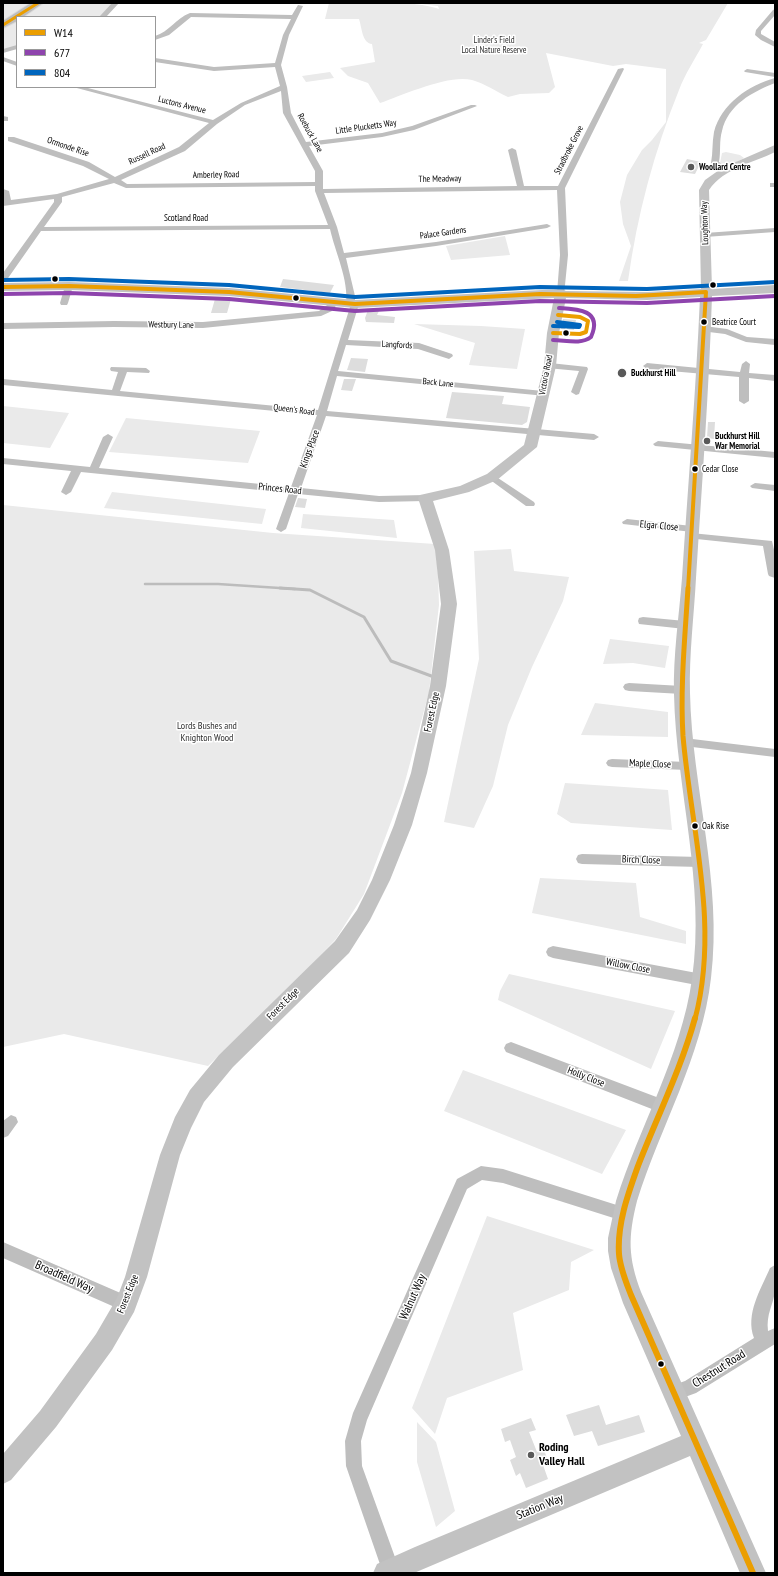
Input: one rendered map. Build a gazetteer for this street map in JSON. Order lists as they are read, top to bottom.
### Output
{
  "streets": {
    "street": [
      "Luctons Avenue",
      "Little Plucketts Way",
      "Roebuck Lane",
      "Ormonde Rise",
      "Stradbroke Grove",
      "Russell Road",
      "Amberley Road",
      "The Meadway",
      "Scotland Road",
      "Loughton Way",
      "Palace Gardens",
      "Westbury Lane",
      "Langfords",
      "Victoria Road",
      "Back Lane",
      "Queen's Road",
      "Kings Place",
      "Princes Road",
      "Elgar Close",
      "Forest Edge",
      "Maple Close",
      "Birch Close",
      "Willow Close",
      "Holly Close",
      "Broadfield Way",
      "Walnut Way",
      "Chestnut Road",
      "Station Way"
    ]
  },
  "crossings": [
    ["Luctons Avenue", "Russell Road"],
    ["Little Plucketts Way", "Roebuck Lane"],
    ["Roebuck Lane", "Russell Road"],
    ["Roebuck Lane", "Amberley Road"],
    ["Roebuck Lane", "The Meadway"],
    ["Roebuck Lane", "Scotland Road"],
    ["Roebuck Lane", "Palace Gardens"],
    ["Roebuck Lane", "Kings Place"],
    ["Ormonde Rise", "Russell Road"],
    ["Ormonde Rise", "Amberley Road"],
    ["Stradbroke Grove", "The Meadway"],
    ["Stradbroke Grove", "Victoria Road"],
    ["Russell Road", "Amberley Road"],
    ["Amberley Road", "The Meadway"],
    ["Loughton Way", "Elgar Close"],
    ["Loughton Way", "Maple Close"],
    ["Loughton Way", "Birch Close"],
    ["Loughton Way", "Willow Close"],
    ["Loughton Way", "Holly Close"],
    ["Loughton Way", "Walnut Way"],
    ["Loughton Way", "Chestnut Road"],
    ["Loughton Way", "Station Way"],
    ["Langfords", "Kings Place"],
    ["Victoria Road", "Back Lane"],
    ["Victoria Road", "Queen's Road"],
    ["Victoria Road", "Princes Road"],
    ["Back Lane", "Kings Place"],
    ["Queen's Road", "Kings Place"],
    ["Queen's Road", "Princes Road"],
    ["Kings Place", "Princes Road"],
    ["Princes Road", "Forest Edge"],
    ["Forest Edge", "Broadfield Way"],
    ["Walnut Way", "Station Way"]
  ],
  "parks": ["Linder's Field Local Nature Reserve", "Lords Bushes and Knighton Wood"],
  "places": [
    "Woollard Centre",
    "Beatrice Court",
    "Buckhurst Hill",
    "Buckhurst Hill War Memorial",
    "Cedar Close",
    "Oak Rise",
    "Roding Valley Hall"
  ],
  "lines": ["transit line W14", "transit line 804", "transit line 677"],
  "legend": ["W14", "677", "804"]
}
